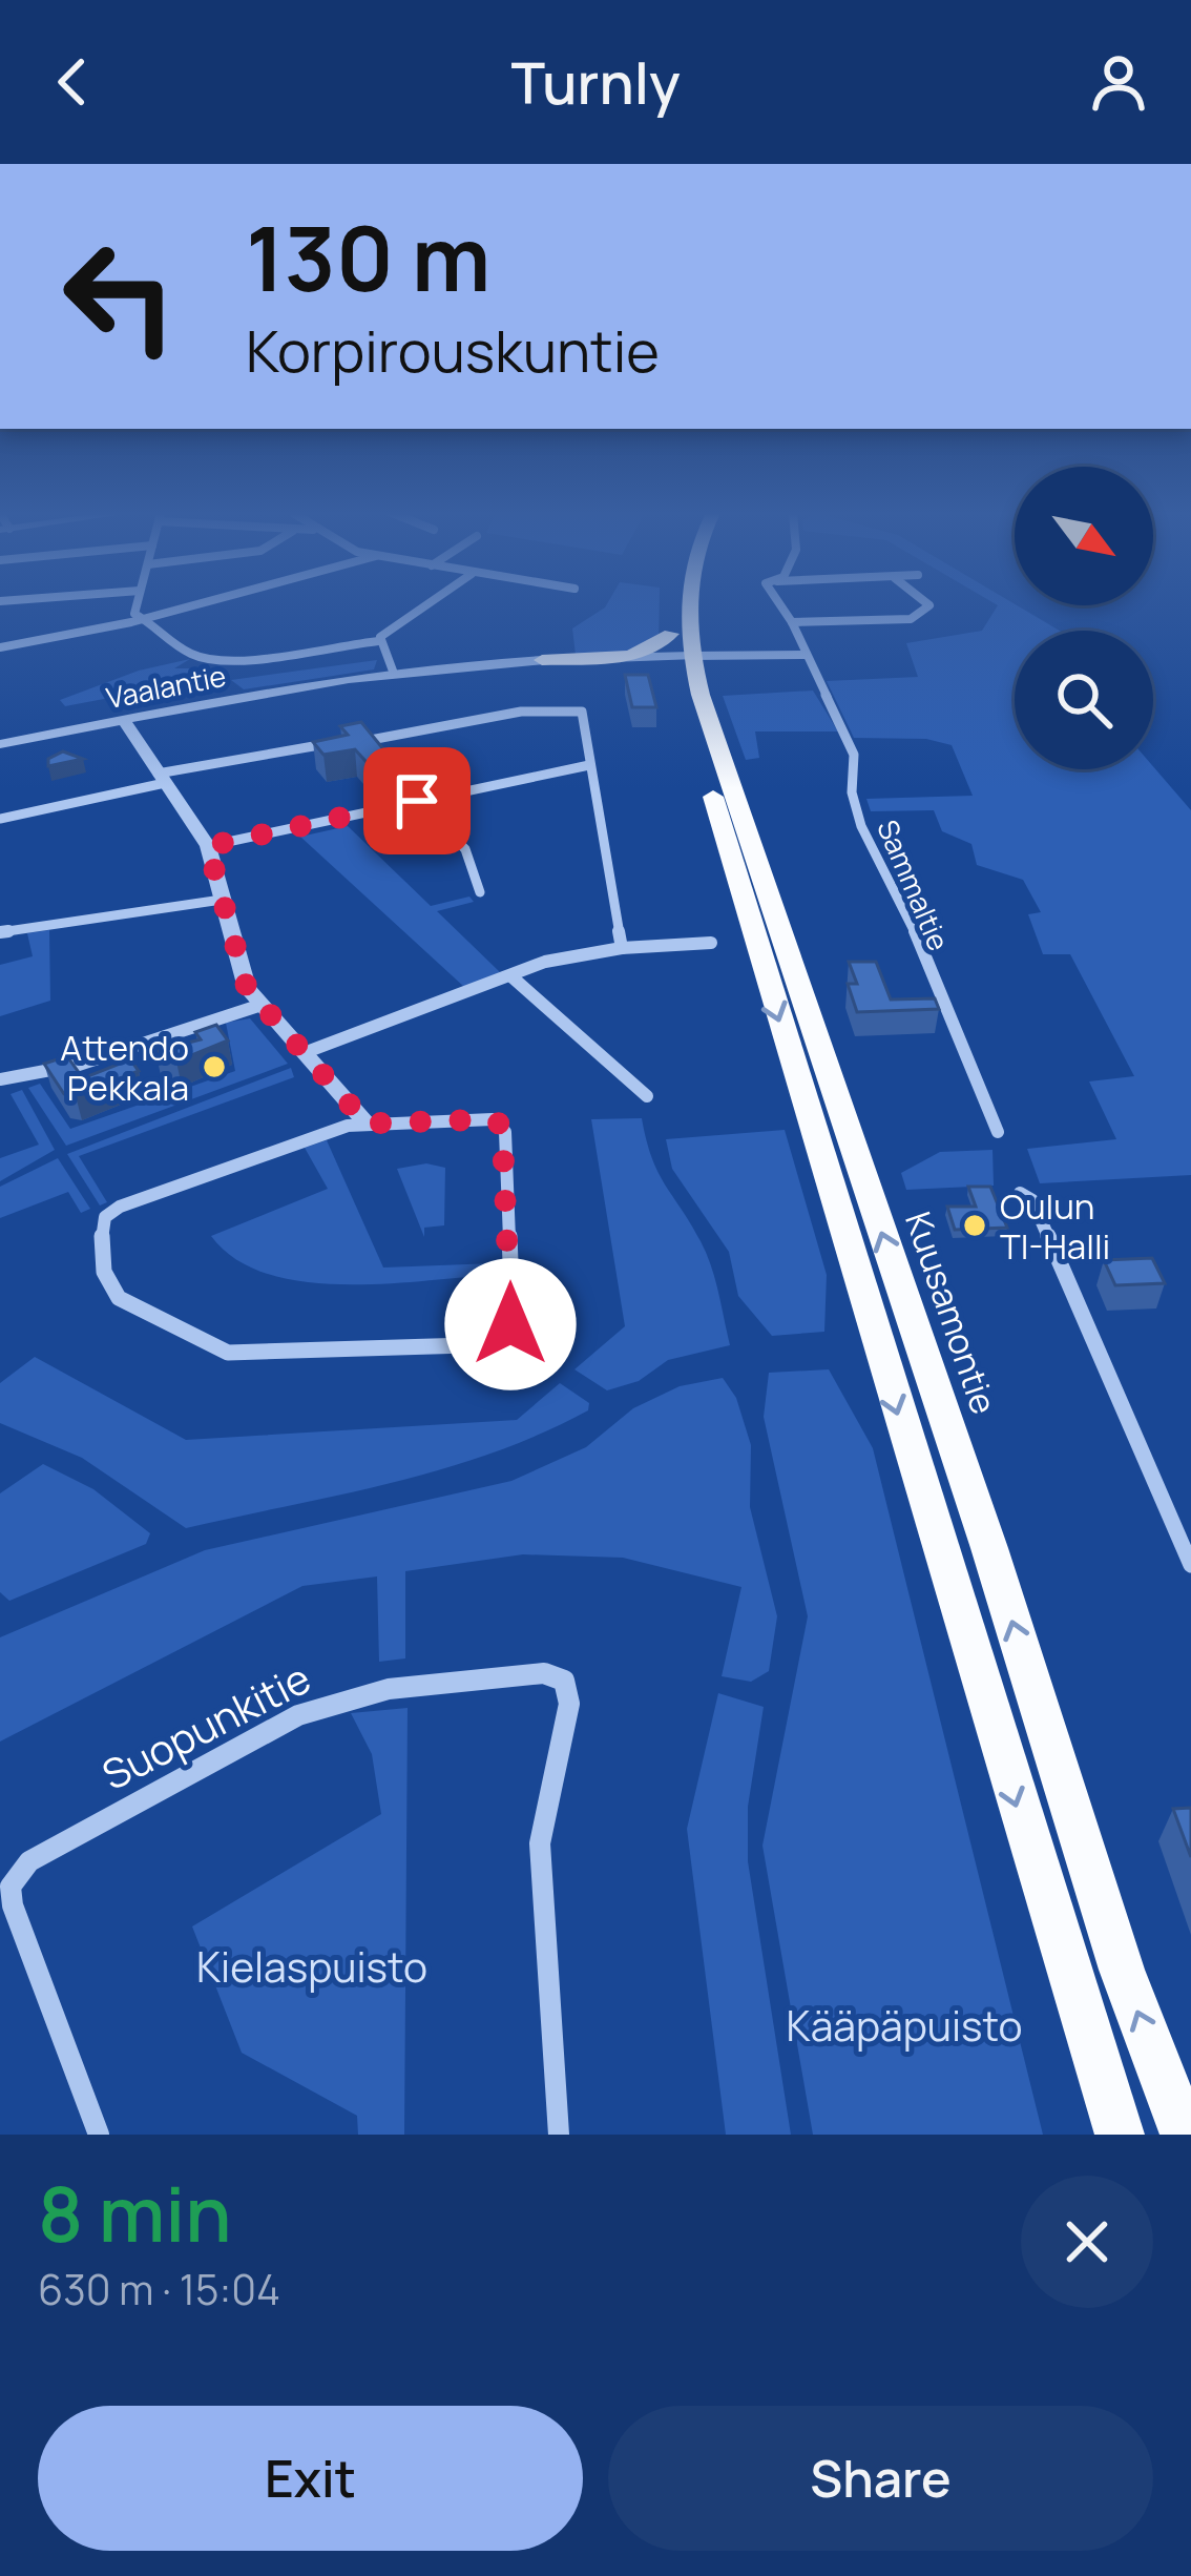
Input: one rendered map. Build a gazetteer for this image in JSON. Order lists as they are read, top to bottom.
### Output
{
  "streets": {
    "highway": ["Kuusamontie"],
    "street": ["Vaalantie", "Sammaltie", "Suopunkitie"]
  },
  "crossings": [
    ["Vaalantie", "Kuusamontie"]
  ],
  "parks": ["Kielaspuisto", "Kääpäpuisto"],
  "places": ["Attendo Pekkala", "Oulun TI-Halli"],
  "north": "bottom right",
  "page": {
    "header": "Turnly",
    "turn": ["130 m", "Korpirouskuntie"],
    "heading": ["8 min", "630 m · 15:04"],
    "buttons": ["Exit", "Share"]
  }
}
